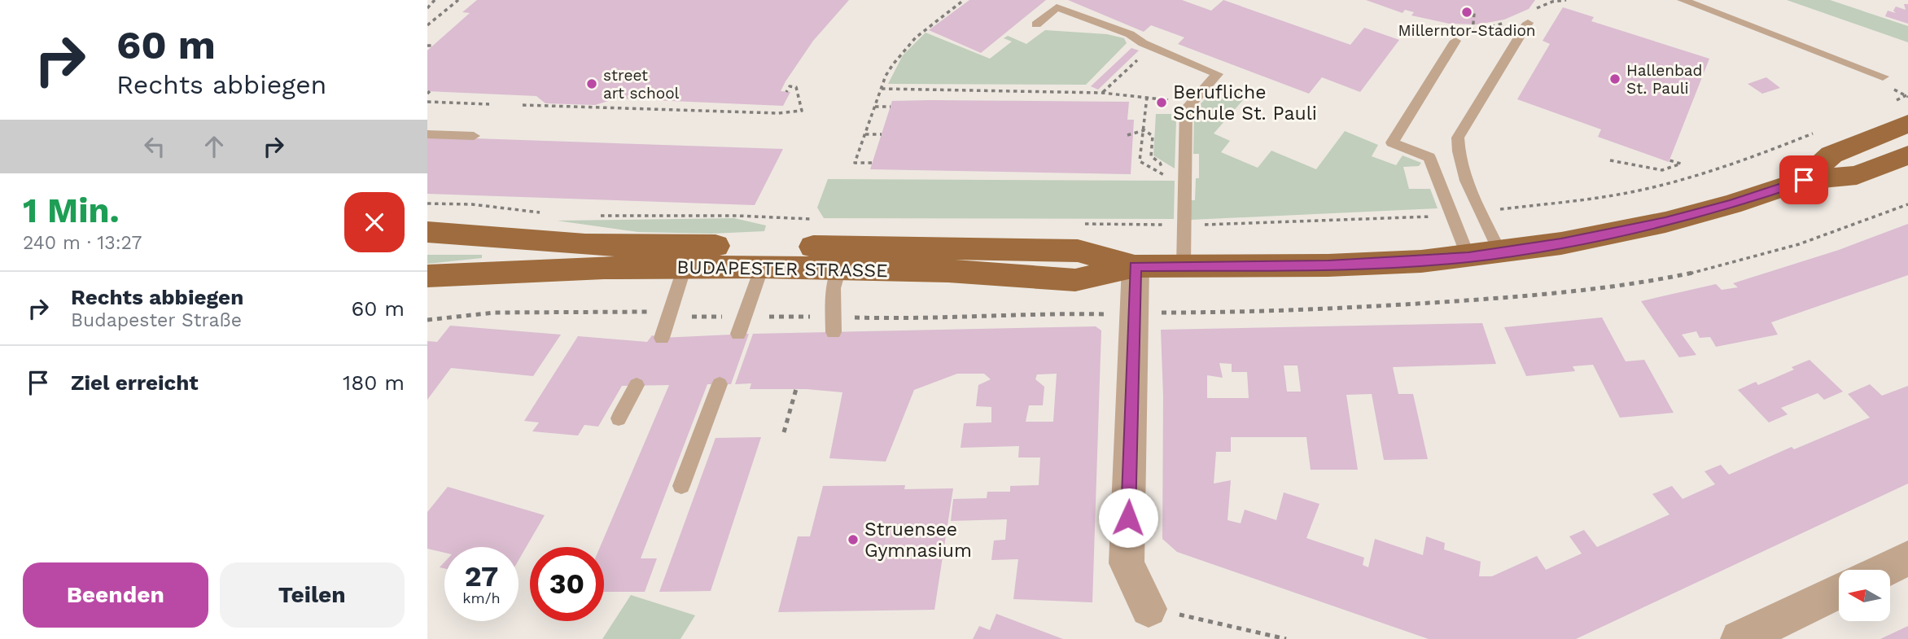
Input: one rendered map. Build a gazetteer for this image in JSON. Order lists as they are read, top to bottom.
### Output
{
  "streets": {
    "main road": ["BUDAPESTER STRASSE"]
  },
  "places": [
    "Millerntor-Stadion",
    "Hallenbad St. Pauli",
    "street art school",
    "Berufliche Schule St. Pauli",
    "Struensee Gymnasium"
  ],
  "north": "left",
  "page": {
    "turn": ["60 m", "Rechts abbiegen"],
    "heading": ["1 Min.", "240 m · 13:27"],
    "list": [
      {
        "name": "Rechts abbiegen",
        "note": "Budapester Straße",
        "value": "60 m"
      },
      {
        "name": "Ziel erreicht",
        "value": "180 m"
      }
    ],
    "speed": "27 km/h",
    "limit": "30",
    "buttons": ["Beenden", "Teilen"]
  }
}
